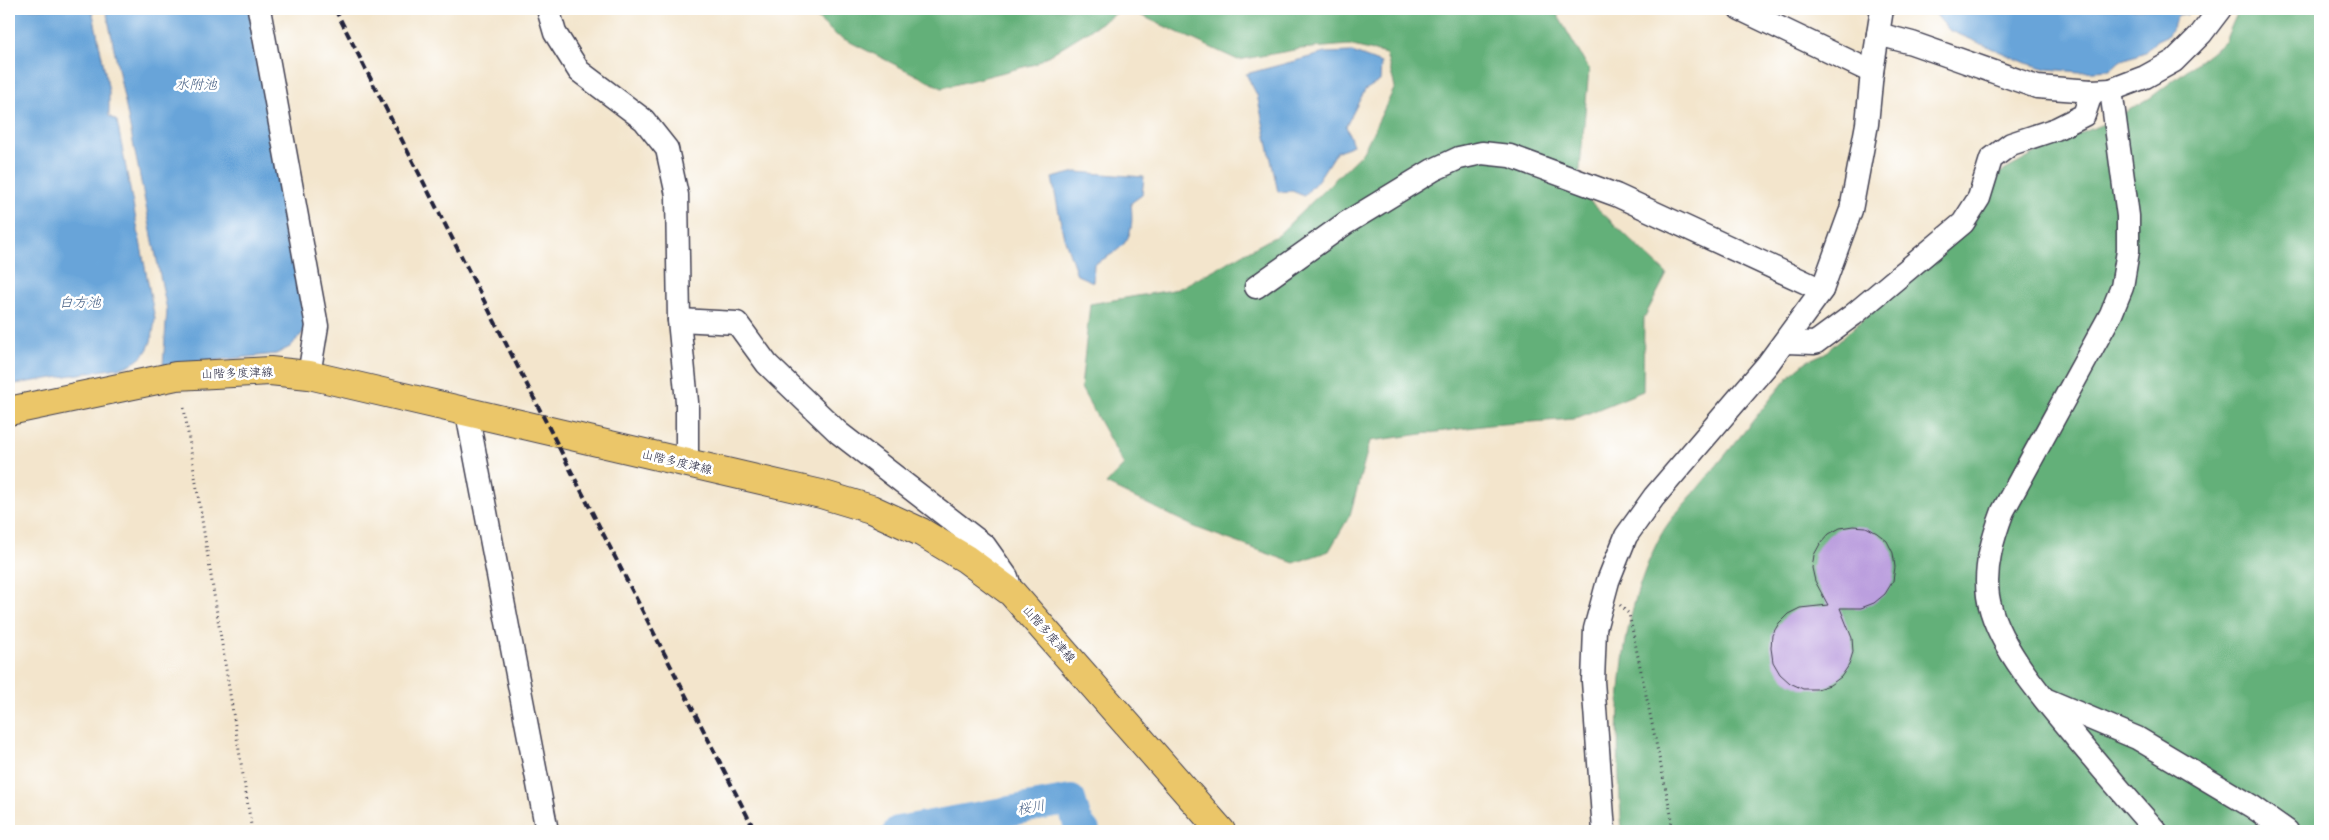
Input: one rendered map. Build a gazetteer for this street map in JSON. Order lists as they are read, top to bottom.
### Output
{
  "streets": {
    "main road": ["山階多度津線"]
  },
  "water": ["水附池", "白方池", "桜川"]
}
